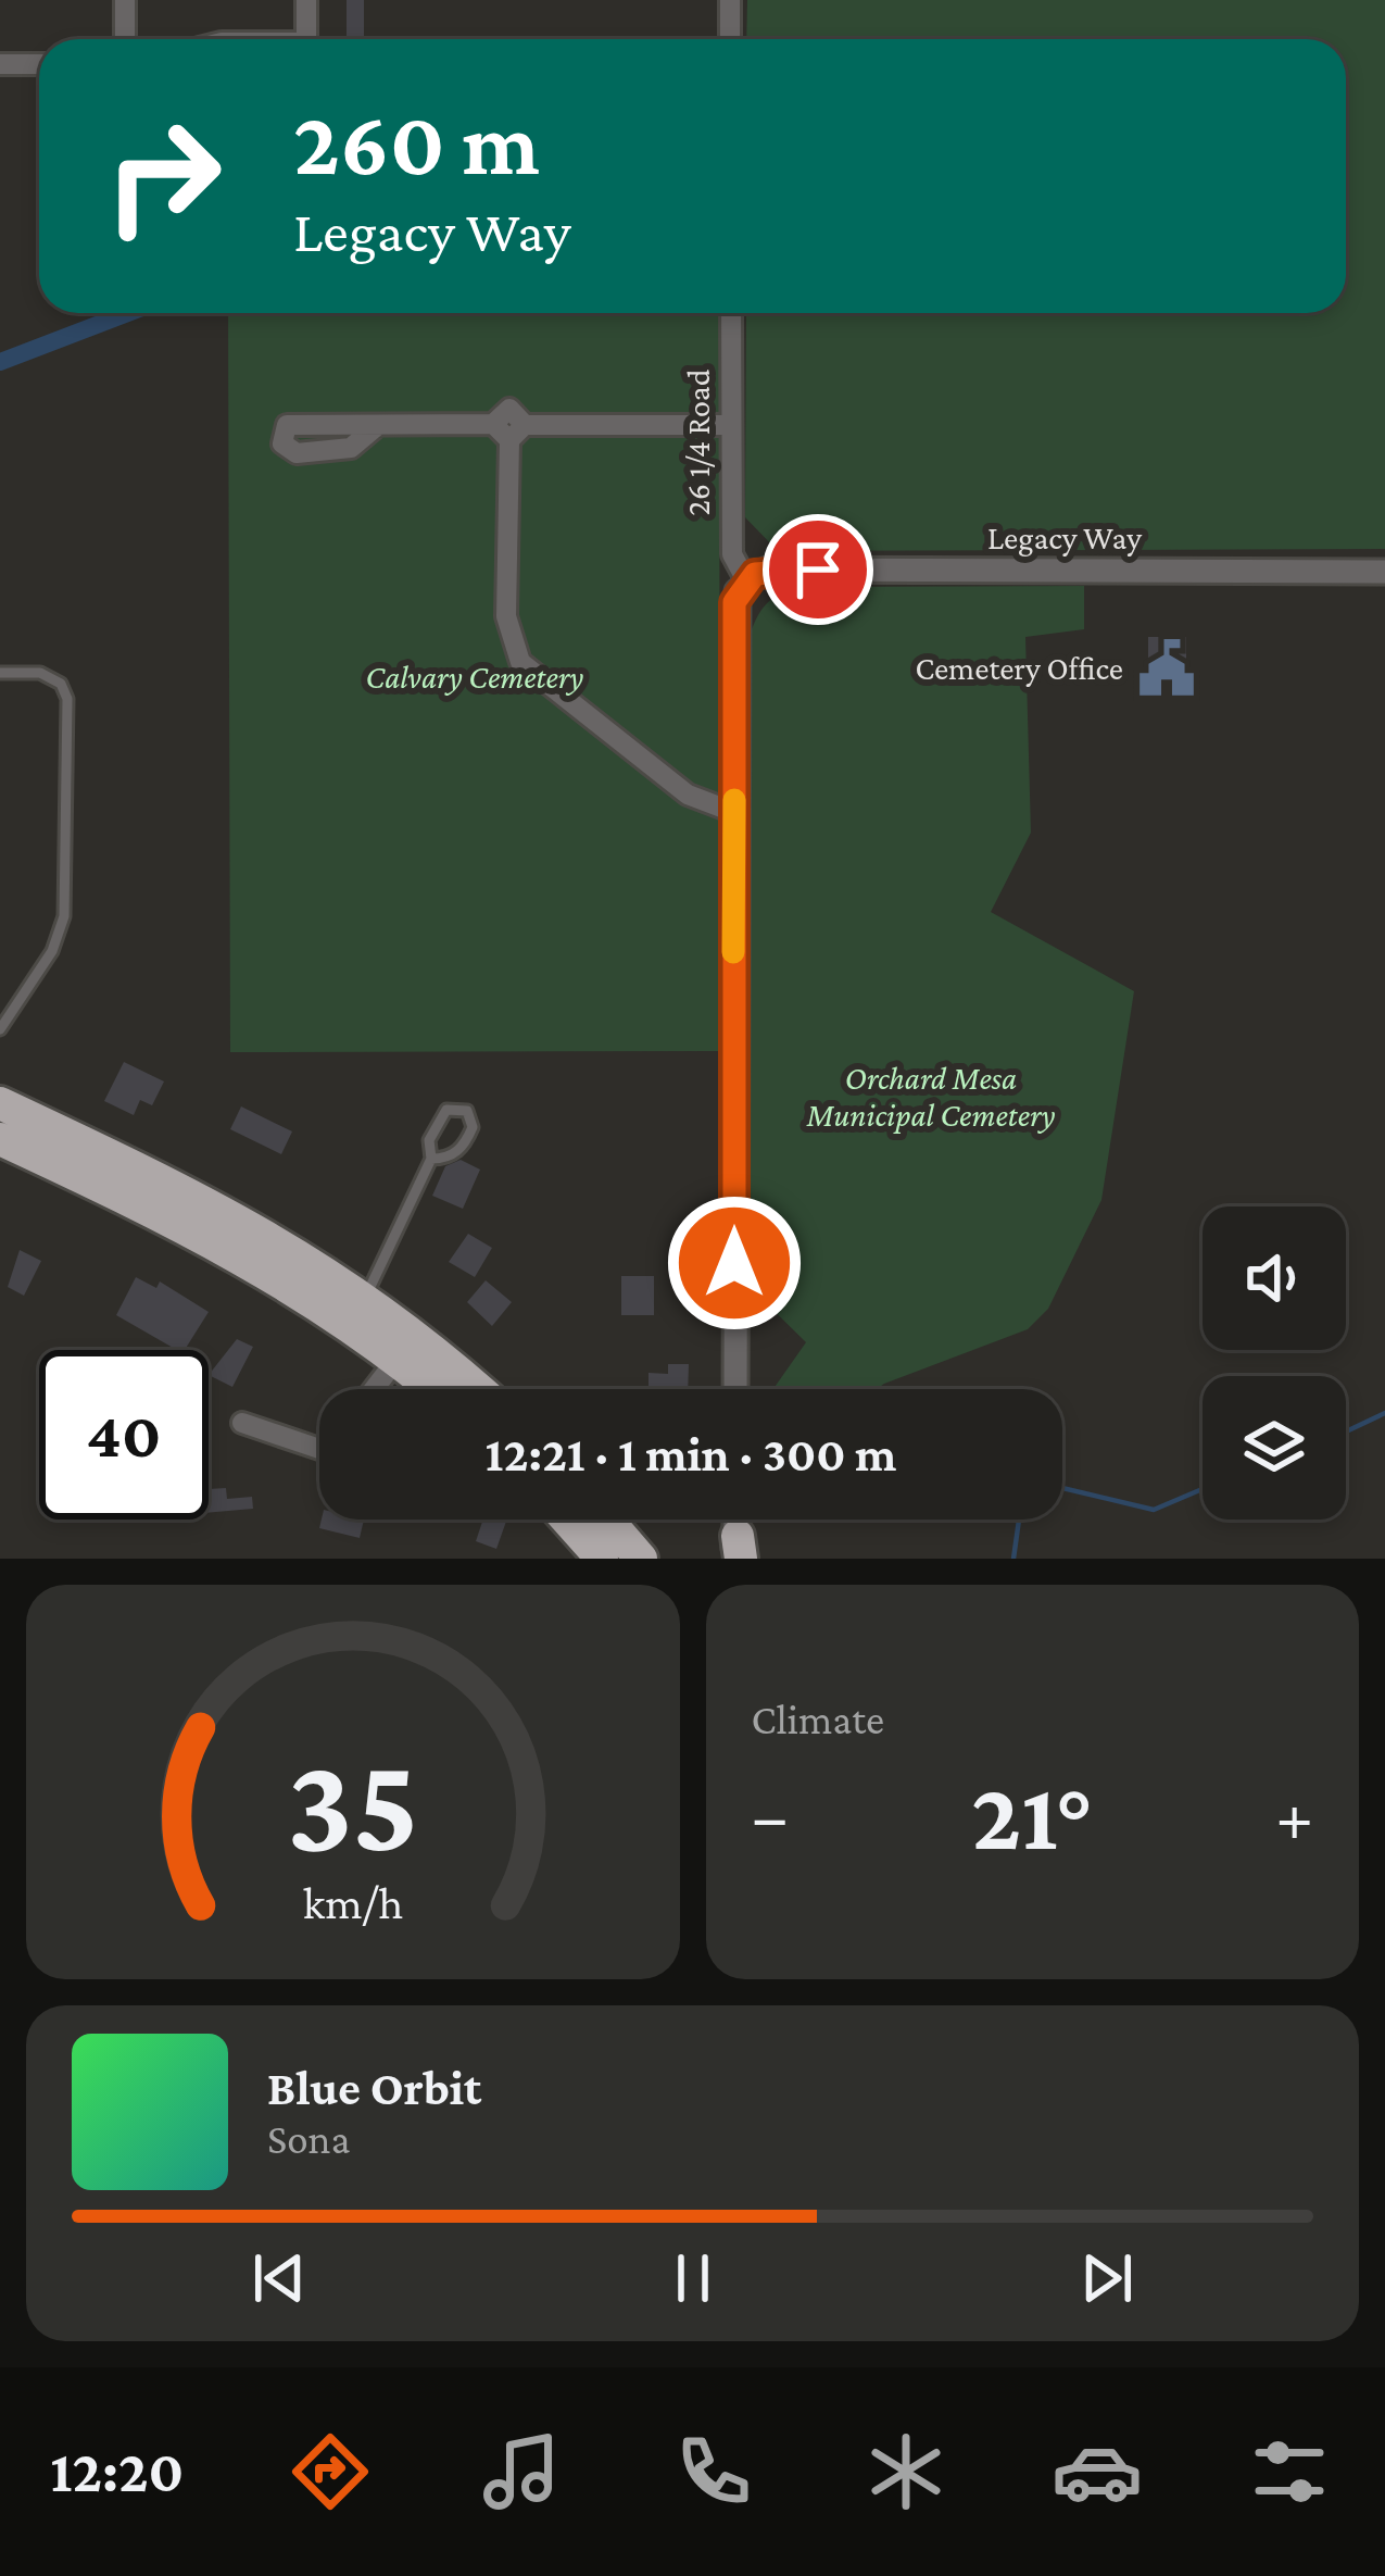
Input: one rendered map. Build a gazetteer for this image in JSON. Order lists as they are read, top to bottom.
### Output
{
  "streets": {
    "street": ["26 1/4 Road", "Legacy Way"]
  },
  "crossings": [
    ["26 1/4 Road", "Legacy Way"]
  ],
  "parks": ["Calvary Cemetery", "Orchard Mesa Municipal Cemetery"],
  "places": {
    "public building": ["Cemetery Office"]
  },
  "page": {
    "turn": ["260 m", "Legacy Way"],
    "limit": "40",
    "trip": "12:21 · 1 min · 300 m",
    "tile": "Climate",
    "heat": ["−", "21°", "+"],
    "song": ["Blue Orbit", "Sona"],
    "tabs": "12:20",
    "gauge": ["35", "km/h"]
  }
}
